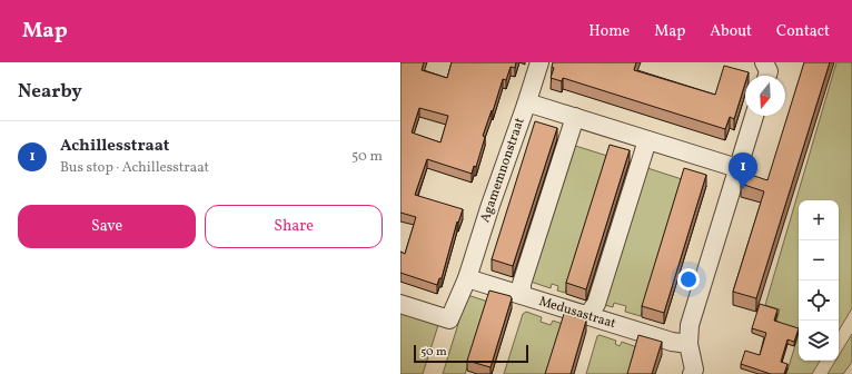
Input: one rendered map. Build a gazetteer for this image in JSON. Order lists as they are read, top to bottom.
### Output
{
  "streets": {
    "street": ["Agamemnonstraat", "Medusastraat"]
  },
  "crossings": [
    ["Agamemnonstraat", "Medusastraat"]
  ],
  "scale_bar": "50 m",
  "north": "bottom",
  "page": {
    "header": "Map",
    "nav": [
      "Home",
      "Map",
      "About",
      "Contact"
    ],
    "heading": "Nearby",
    "list": [
      {
        "mark": "1",
        "name": "Achillesstraat",
        "note": "Bus stop · Achillesstraat",
        "value": "50 m"
      }
    ],
    "pins": "1",
    "buttons": ["Save", "Share"],
    "map_buttons": ["+", "−"],
    "scale": "50 m"
  }
}
